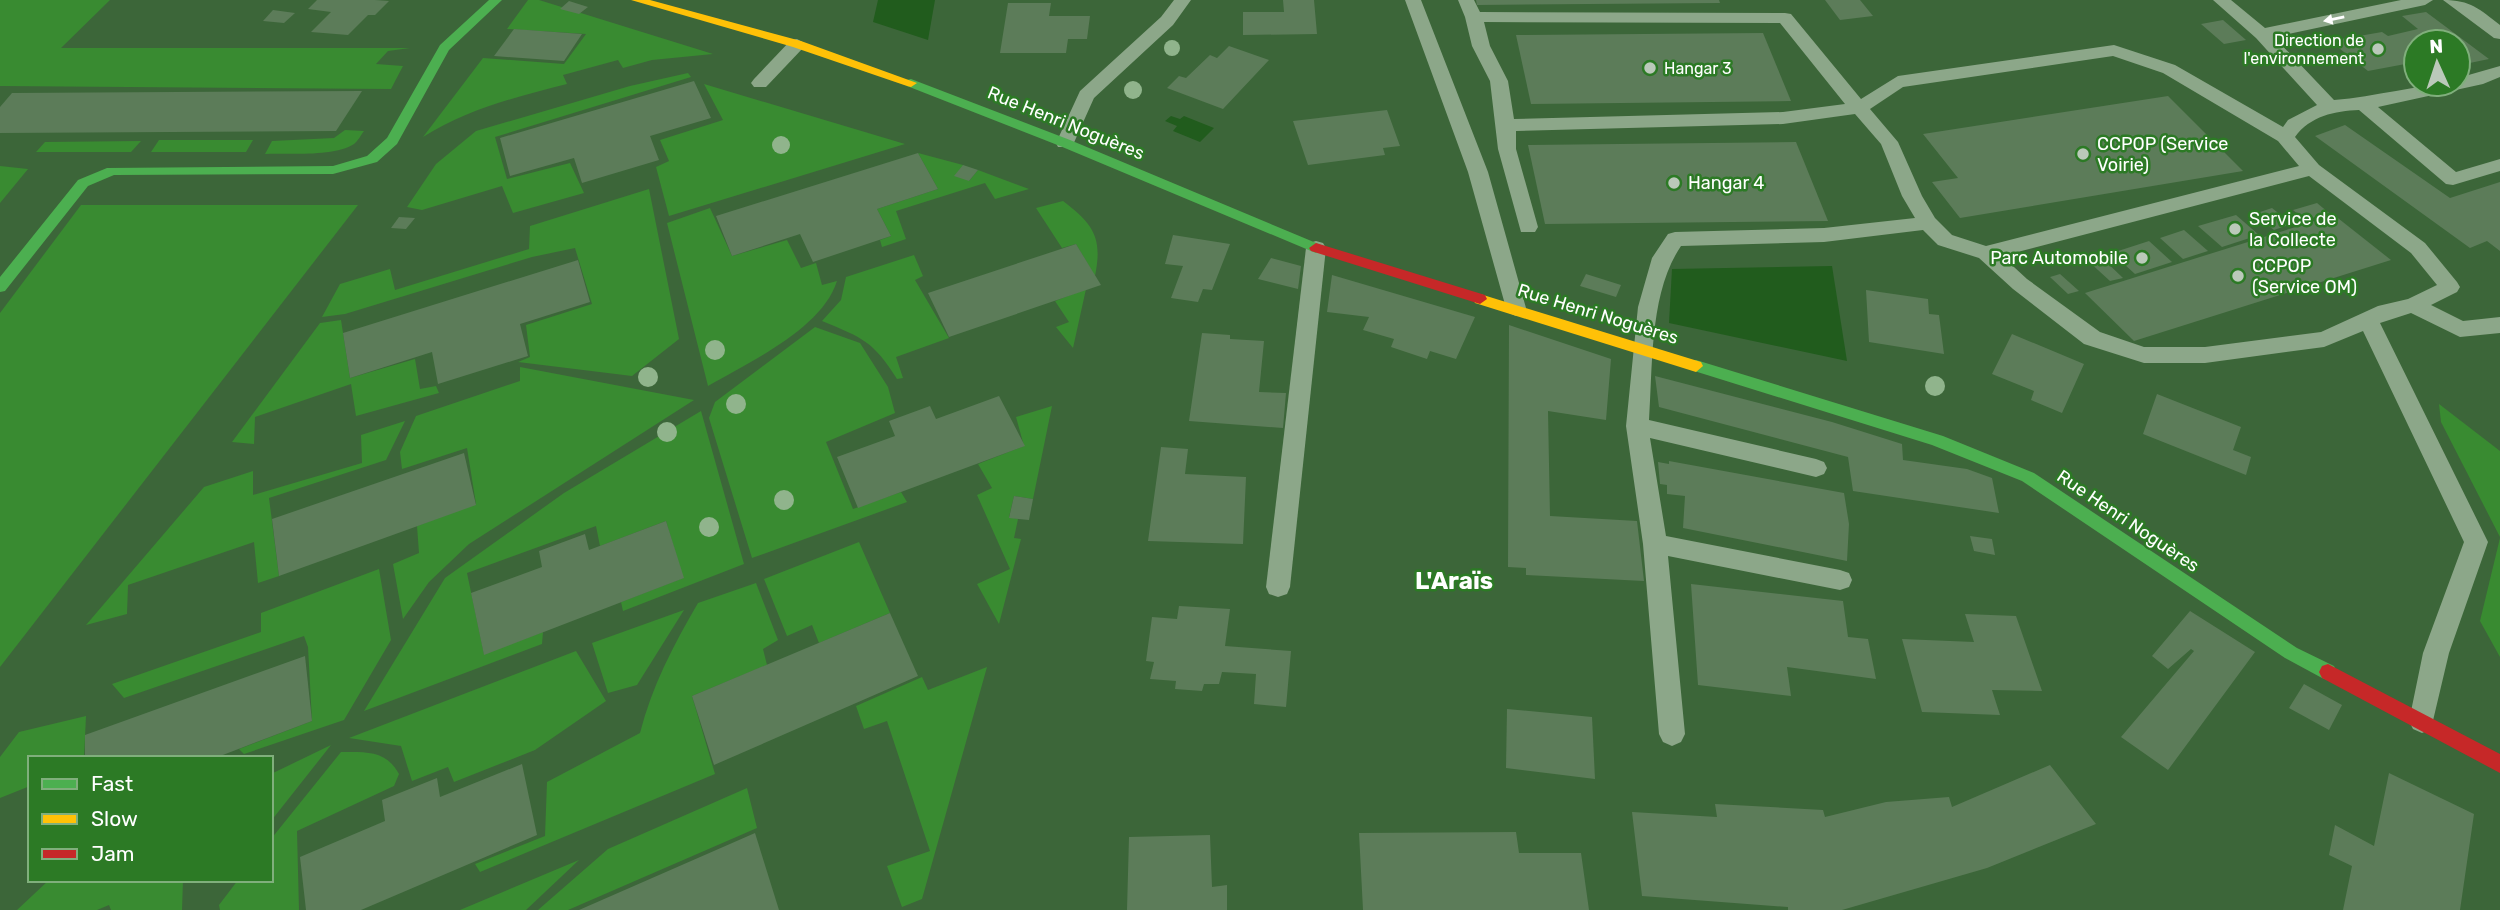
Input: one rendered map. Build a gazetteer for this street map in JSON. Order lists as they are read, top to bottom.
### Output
{
  "streets": {
    "street": ["Rue Henri Noguères"]
  },
  "districts": ["L'Araïs"],
  "places": [
    "Direction de l'environnement",
    "Hangar 3",
    "CCPOP (Service Voirie)",
    "Hangar 4",
    "Service de la Collecte",
    "Parc Automobile",
    "CCPOP (Service OM)"
  ],
  "legend": ["Fast", "Slow", "Jam"],
  "north": "top"
}
